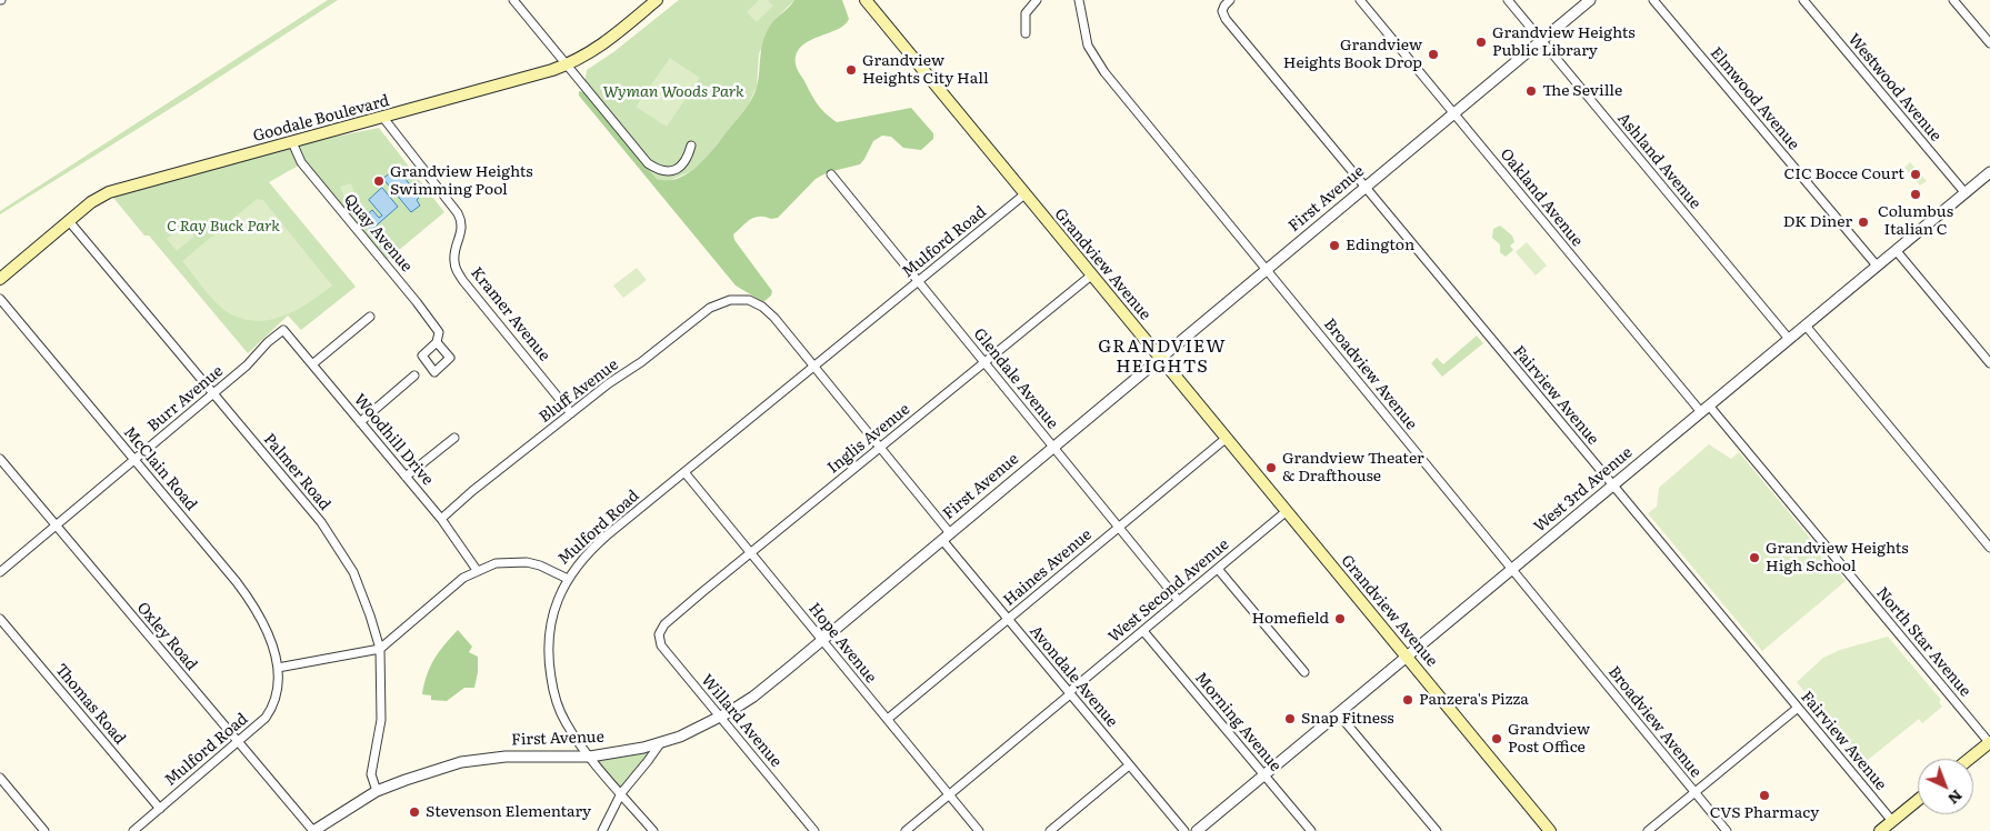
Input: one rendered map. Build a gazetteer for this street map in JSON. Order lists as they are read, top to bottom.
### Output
{
  "streets": {
    "main road": ["Goodale Boulevard", "Grandview Avenue"],
    "street": [
      "Westwood Avenue",
      "Elmwood Avenue",
      "Ashland Avenue",
      "Oakland Avenue",
      "First Avenue",
      "Quay Avenue",
      "Mulford Road",
      "Kramer Avenue",
      "Broadview Avenue",
      "Glendale Avenue",
      "Bluff Avenue",
      "Fairview Avenue",
      "Burr Avenue",
      "Inglis Avenue",
      "Woodhill Drive",
      "McClain Road",
      "Palmer Road",
      "West 3rd Avenue",
      "Haines Avenue",
      "West Second Avenue",
      "Oxley Road",
      "North Star Avenue",
      "Hope Avenue",
      "Avondale Avenue",
      "Thomas Road",
      "Willard Avenue",
      "Morning Avenue"
    ]
  },
  "crossings": [
    ["Westwood Avenue", "West 3rd Avenue"],
    ["Elmwood Avenue", "West 3rd Avenue"],
    ["Goodale Boulevard", "Quay Avenue"],
    ["Goodale Boulevard", "Kramer Avenue"],
    ["Goodale Boulevard", "Palmer Road"],
    ["Ashland Avenue", "First Avenue"],
    ["Ashland Avenue", "West 3rd Avenue"],
    ["Oakland Avenue", "First Avenue"],
    ["Oakland Avenue", "West 3rd Avenue"],
    ["Oakland Avenue", "North Star Avenue"],
    ["First Avenue", "Grandview Avenue"],
    ["First Avenue", "Broadview Avenue"],
    ["First Avenue", "Glendale Avenue"],
    ["First Avenue", "Fairview Avenue"],
    ["First Avenue", "Palmer Road"],
    ["First Avenue", "Oxley Road"],
    ["First Avenue", "Hope Avenue"],
    ["First Avenue", "Avondale Avenue"],
    ["First Avenue", "Willard Avenue"],
    ["Mulford Road", "Grandview Avenue"],
    ["Mulford Road", "Glendale Avenue"],
    ["Mulford Road", "Woodhill Drive"],
    ["Mulford Road", "McClain Road"],
    ["Mulford Road", "Palmer Road"],
    ["Mulford Road", "Oxley Road"],
    ["Mulford Road", "Hope Avenue"],
    ["Mulford Road", "Avondale Avenue"],
    ["Mulford Road", "Thomas Road"],
    ["Grandview Avenue", "Inglis Avenue"],
    ["Grandview Avenue", "West 3rd Avenue"],
    ["Grandview Avenue", "Haines Avenue"],
    ["Grandview Avenue", "West Second Avenue"],
    ["Kramer Avenue", "Bluff Avenue"],
    ["Broadview Avenue", "West 3rd Avenue"],
    ["Glendale Avenue", "Inglis Avenue"],
    ["Glendale Avenue", "Haines Avenue"],
    ["Glendale Avenue", "West Second Avenue"],
    ["Bluff Avenue", "Woodhill Drive"],
    ["Bluff Avenue", "Avondale Avenue"],
    ["Fairview Avenue", "West 3rd Avenue"],
    ["Burr Avenue", "Woodhill Drive"],
    ["Burr Avenue", "McClain Road"],
    ["Burr Avenue", "Palmer Road"],
    ["Burr Avenue", "Oxley Road"],
    ["Inglis Avenue", "Hope Avenue"],
    ["Inglis Avenue", "Avondale Avenue"],
    ["Inglis Avenue", "Willard Avenue"],
    ["West 3rd Avenue", "North Star Avenue"],
    ["West 3rd Avenue", "Morning Avenue"],
    ["Haines Avenue", "Hope Avenue"],
    ["Haines Avenue", "Avondale Avenue"],
    ["West Second Avenue", "Hope Avenue"],
    ["West Second Avenue", "Avondale Avenue"],
    ["West Second Avenue", "Morning Avenue"]
  ],
  "districts": ["GRANDVIEW HEIGHTS"],
  "parks": ["Wyman Woods Park", "C Ray Buck Park"],
  "places": [
    "Grandview Heights Public Library",
    "Grandview Heights Book Drop",
    "Grandview Heights City Hall",
    "The Seville",
    "CIC Bocce Court",
    "Grandview Heights Swimming Pool",
    "Columbus Italian C",
    "DK Diner",
    "Edington",
    "Grandview Theater & Drafthouse",
    "Grandview Heights High School",
    "Homefield",
    "Panzera's Pizza",
    "Snap Fitness",
    "Grandview Post Office",
    "CVS Pharmacy",
    "Stevenson Elementary"
  ],
  "north": "bottom right"
}
